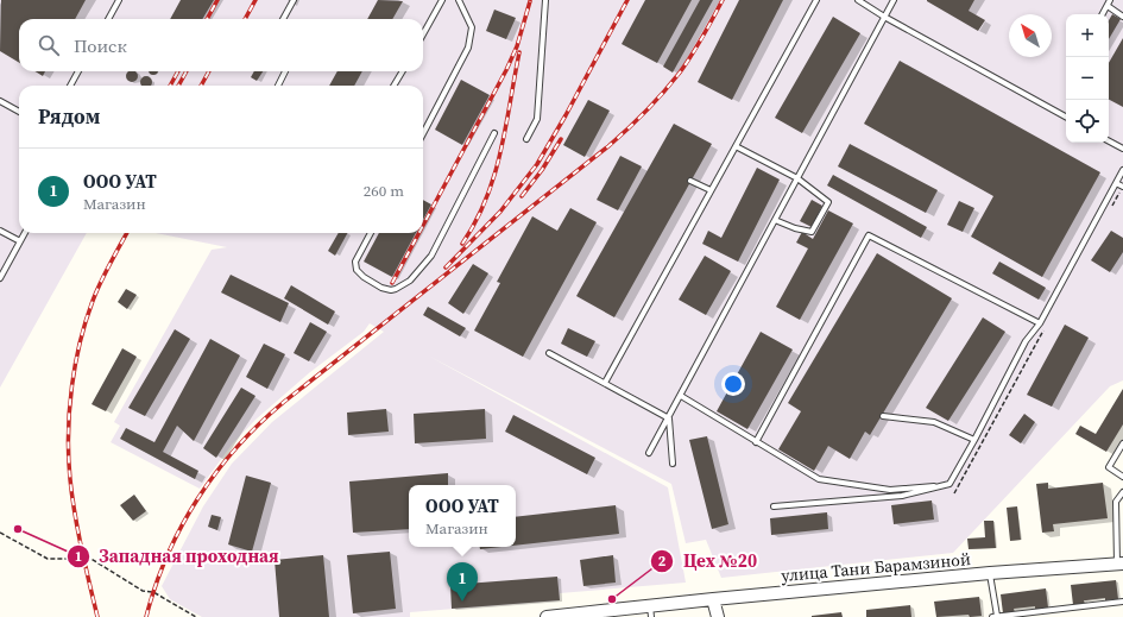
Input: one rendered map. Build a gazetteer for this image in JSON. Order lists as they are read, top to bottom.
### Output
{
  "streets": {
    "street": ["улица Тани Барамзиной"]
  },
  "places": ["Западная проходная", "Цех №20"],
  "north": "top left",
  "page": {
    "map_buttons": ["+", "−"],
    "search": "Поиск",
    "heading": "Рядом",
    "list": [
      {
        "mark": "1",
        "name": "ООО УАТ",
        "note": "Магазин",
        "value": "260 m"
      }
    ],
    "popup": ["ООО УАТ", "Магазин"],
    "pins": "1"
  }
}
